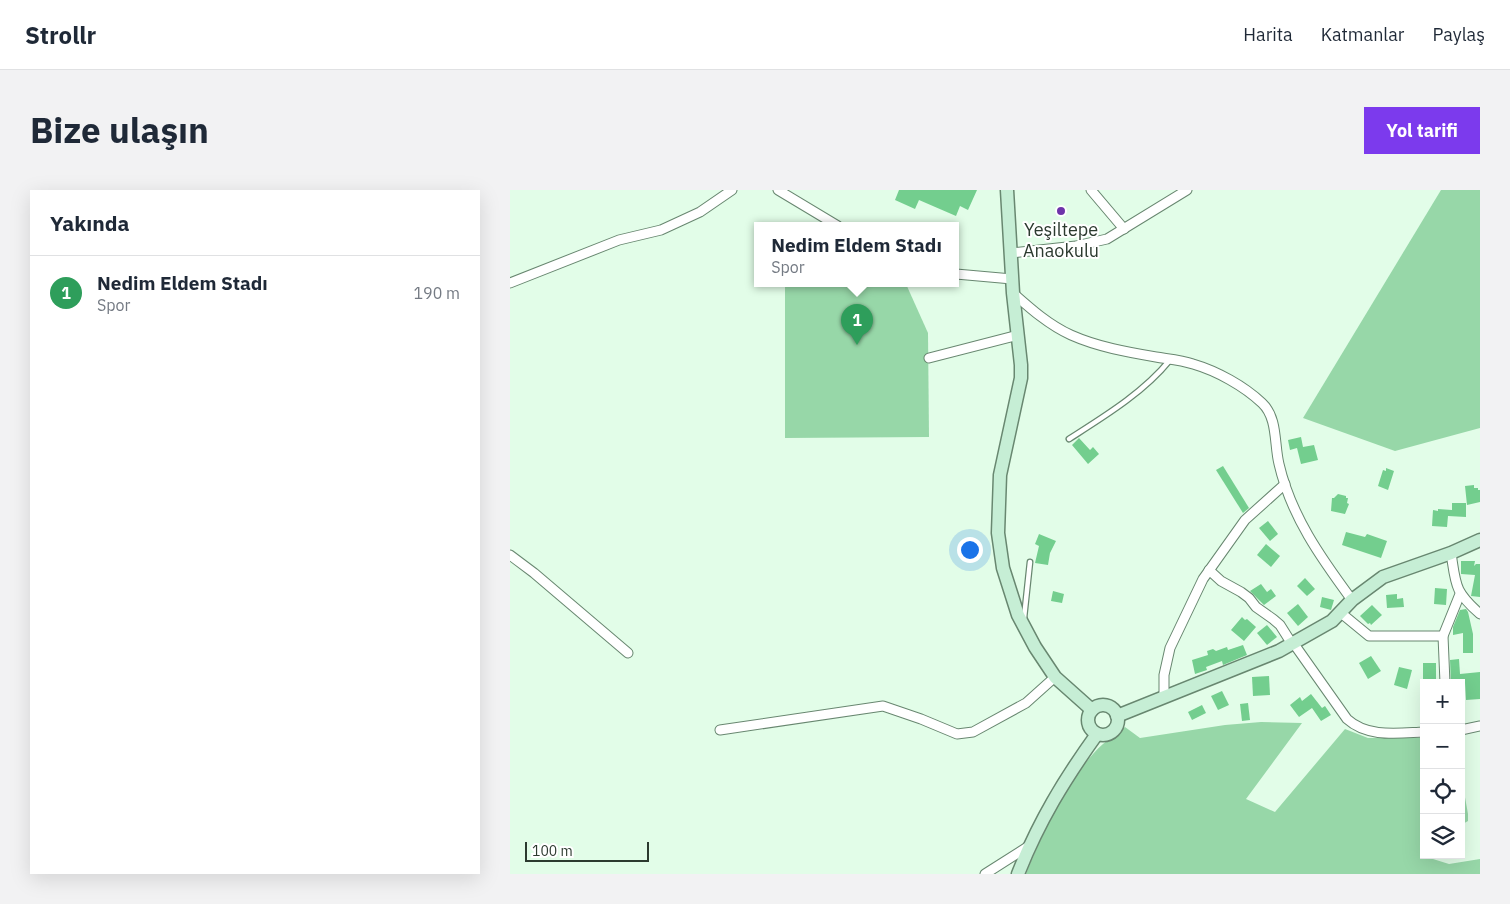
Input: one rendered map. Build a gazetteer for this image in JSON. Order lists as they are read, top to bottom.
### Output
{
  "places": ["Yeşiltepe Anaokulu"],
  "scale_bar": "100 m",
  "page": {
    "header": "Strollr",
    "nav": ["Harita", "Katmanlar", "Paylaş"],
    "title": "Bize ulaşın",
    "buttons": "Yol tarifi",
    "heading": "Yakında",
    "popup": ["Nedim Eldem Stadı", "Spor"],
    "list": [
      {
        "mark": "1",
        "name": "Nedim Eldem Stadı",
        "note": "Spor",
        "value": "190 m"
      }
    ],
    "pins": "1",
    "map_buttons": ["+", "−"],
    "scale": "100 m"
  }
}
